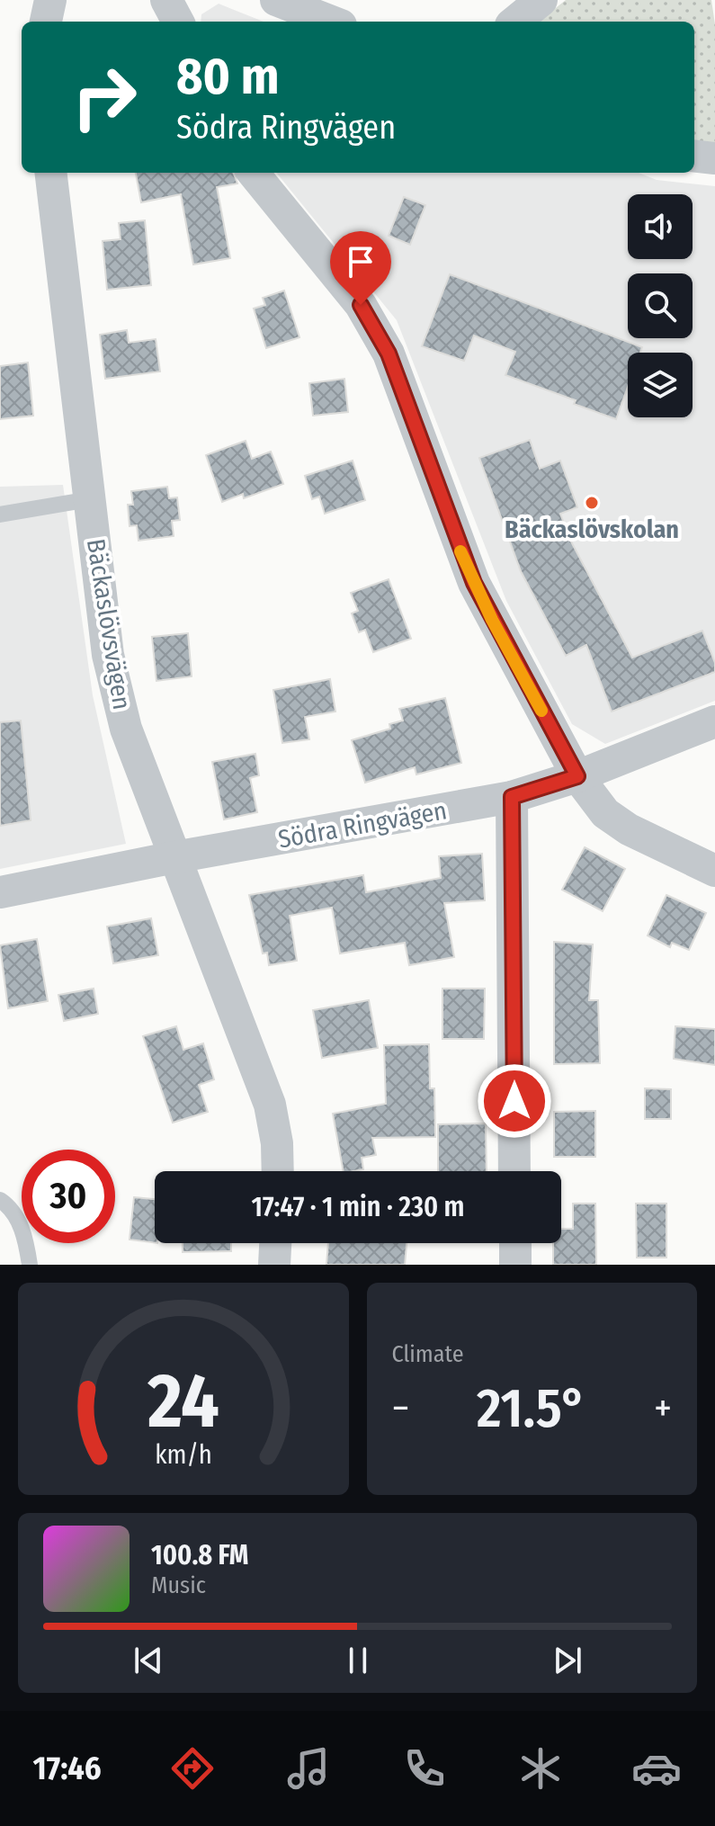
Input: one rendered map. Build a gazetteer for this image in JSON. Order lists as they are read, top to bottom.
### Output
{
  "streets": {
    "street": ["Bäckaslövsvägen", "Södra Ringvägen"]
  },
  "crossings": [
    ["Bäckaslövsvägen", "Södra Ringvägen"]
  ],
  "places": ["Bäckaslövskolan"],
  "page": {
    "turn": ["80 m", "Södra Ringvägen"],
    "limit": "30",
    "trip": "17:47 · 1 min · 230 m",
    "tile": "Climate",
    "heat": ["−", "21.5°", "+"],
    "song": ["100.8 FM", "Music"],
    "tabs": "17:46",
    "gauge": ["24", "km/h"]
  }
}
